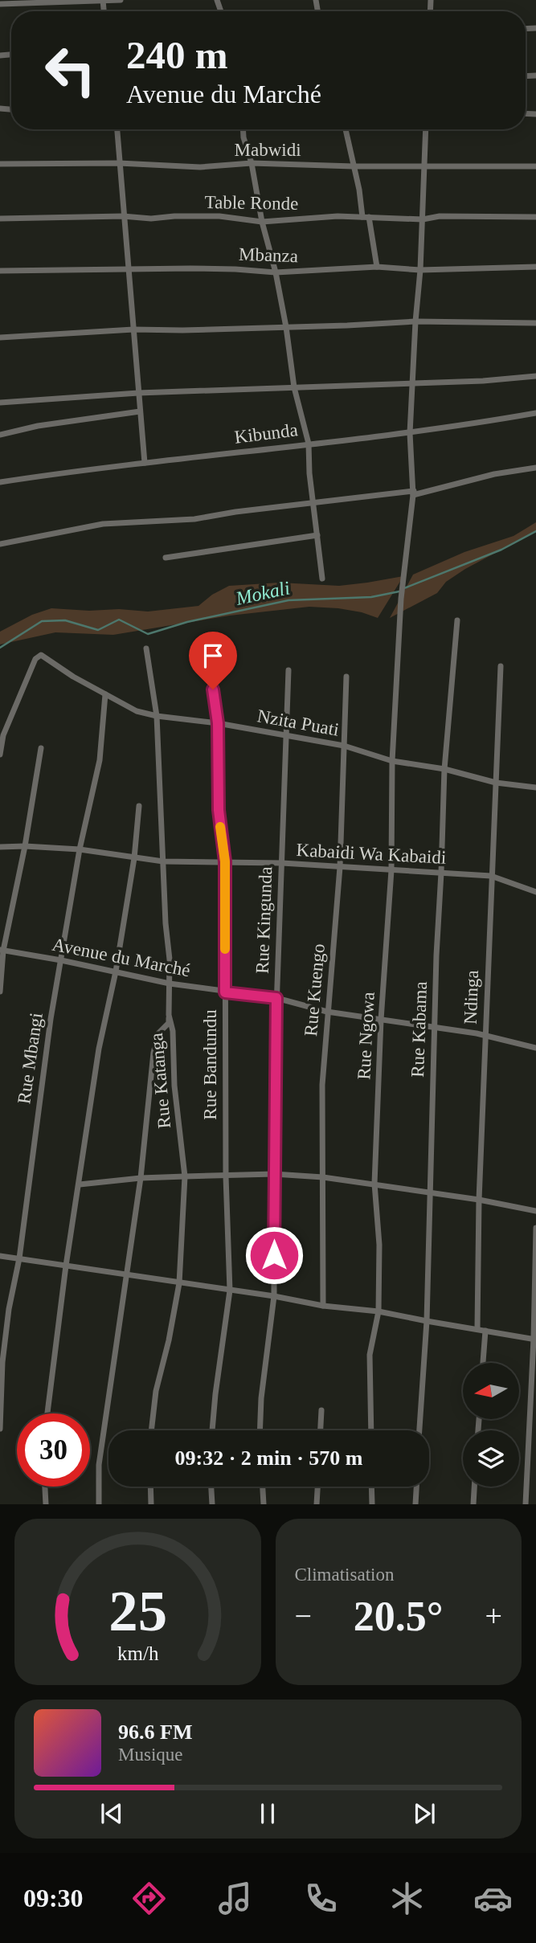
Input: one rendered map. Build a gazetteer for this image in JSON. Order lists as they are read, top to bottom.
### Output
{
  "streets": {
    "street": [
      "Mabwidi",
      "Table Ronde",
      "Mbanza",
      "Kibunda",
      "Nzita Puati",
      "Kabaidi Wa Kabaidi",
      "Rue Kingunda",
      "Avenue du Marché",
      "Rue Kuengo",
      "Ndinga",
      "Rue Kabama",
      "Rue Ngowa",
      "Rue Mbangi",
      "Rue Bandundu",
      "Rue Katanga"
    ]
  },
  "crossings": [
    ["Mabwidi", "Rue Ngowa"],
    ["Table Ronde", "Rue Ngowa"],
    ["Mbanza", "Rue Ngowa"],
    ["Kibunda", "Rue Ngowa"],
    ["Nzita Puati", "Rue Kingunda"],
    ["Nzita Puati", "Rue Kuengo"],
    ["Nzita Puati", "Ndinga"],
    ["Nzita Puati", "Rue Kabama"],
    ["Nzita Puati", "Rue Ngowa"],
    ["Nzita Puati", "Rue Mbangi"],
    ["Nzita Puati", "Rue Bandundu"],
    ["Nzita Puati", "Rue Katanga"],
    ["Kabaidi Wa Kabaidi", "Rue Kingunda"],
    ["Kabaidi Wa Kabaidi", "Rue Kuengo"],
    ["Kabaidi Wa Kabaidi", "Ndinga"],
    ["Kabaidi Wa Kabaidi", "Rue Kabama"],
    ["Kabaidi Wa Kabaidi", "Rue Ngowa"],
    ["Kabaidi Wa Kabaidi", "Rue Mbangi"],
    ["Kabaidi Wa Kabaidi", "Rue Bandundu"],
    ["Kabaidi Wa Kabaidi", "Rue Katanga"],
    ["Rue Kingunda", "Avenue du Marché"],
    ["Avenue du Marché", "Rue Kuengo"],
    ["Avenue du Marché", "Ndinga"],
    ["Avenue du Marché", "Rue Kabama"],
    ["Avenue du Marché", "Rue Ngowa"],
    ["Avenue du Marché", "Rue Mbangi"],
    ["Avenue du Marché", "Rue Bandundu"],
    ["Avenue du Marché", "Rue Katanga"]
  ],
  "water": ["Mokali"],
  "north": "left",
  "page": {
    "turn": ["240 m", "Avenue du Marché"],
    "limit": "30",
    "trip": "09:32 · 2 min · 570 m",
    "tile": "Climatisation",
    "heat": ["−", "20.5°", "+"],
    "song": ["96.6 FM", "Musique"],
    "tabs": "09:30",
    "gauge": ["25", "km/h"]
  }
}
